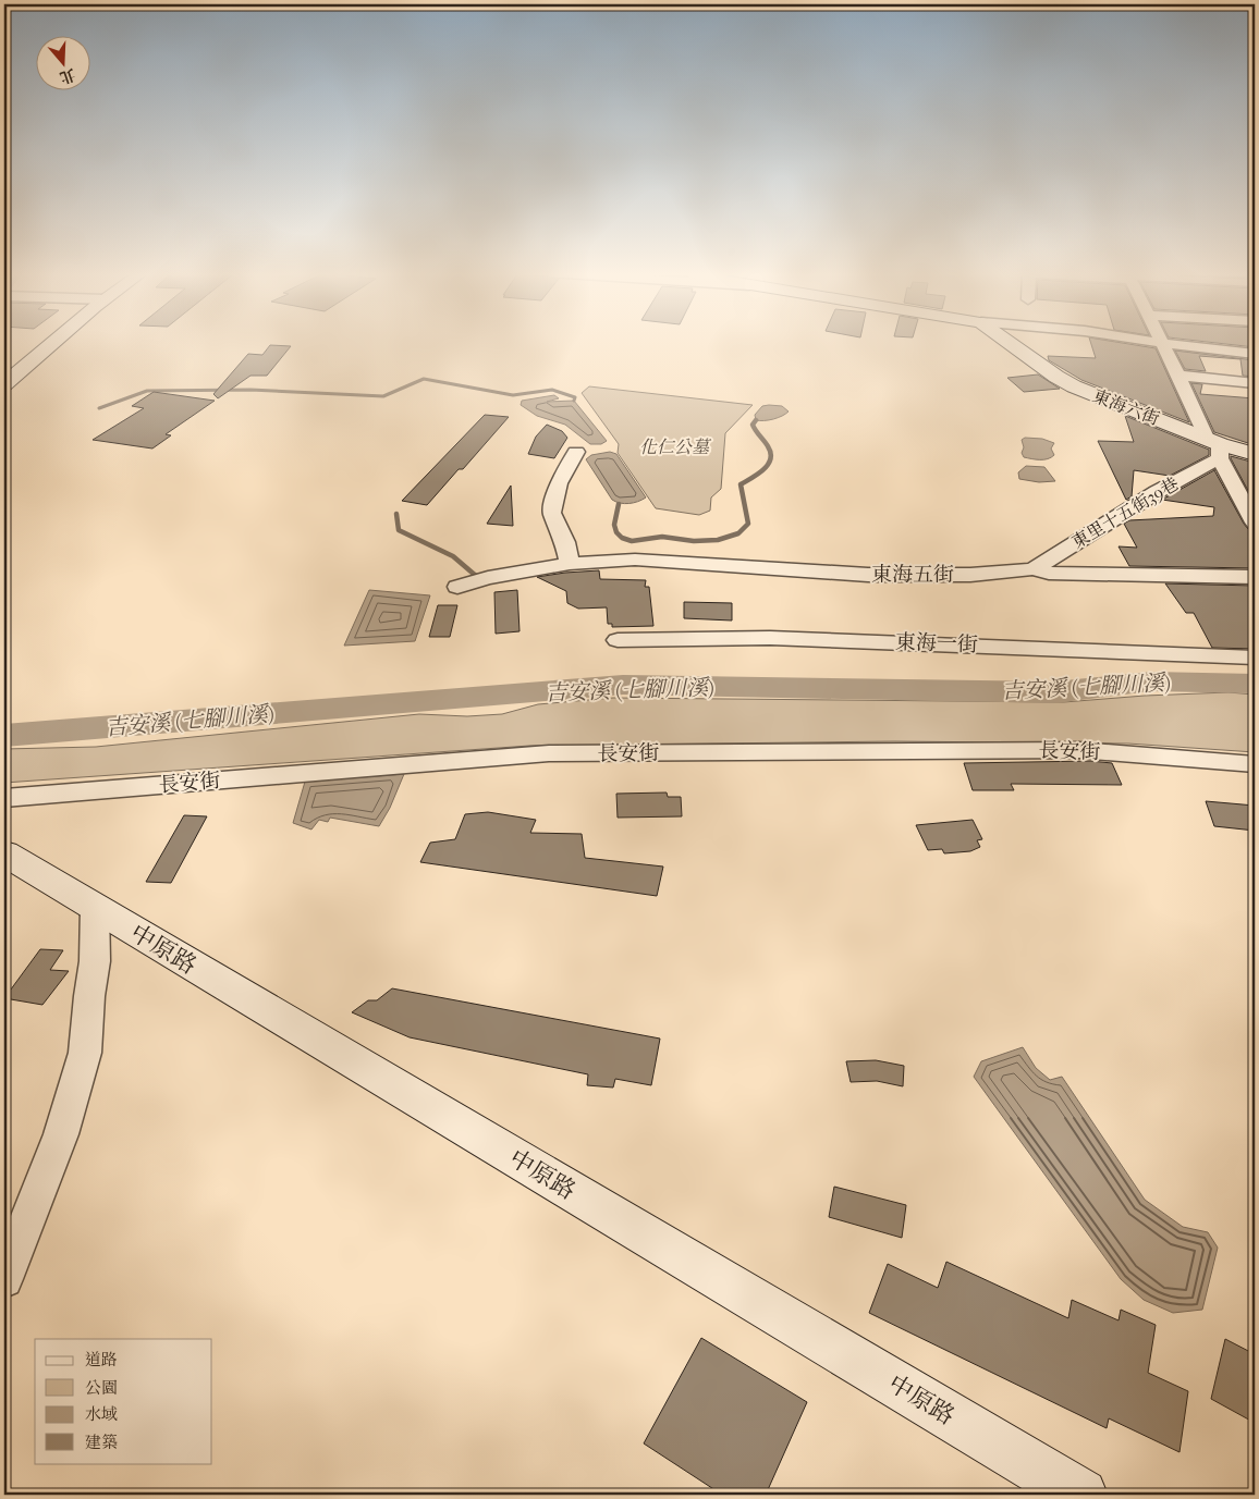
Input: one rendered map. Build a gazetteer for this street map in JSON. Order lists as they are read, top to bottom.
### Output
{
  "streets": {
    "street": [
      "東海六街",
      "東里十五街39巷",
      "東海五街",
      "東海一街",
      "長安街",
      "中原路"
    ]
  },
  "crossings": [
    ["東海六街", "東里十五街39巷"],
    ["東里十五街39巷", "東海五街"]
  ],
  "water": ["吉安溪 (七腳川溪)"],
  "parks": ["化仁公墓"],
  "legend": [
    "道路",
    "公園",
    "水域",
    "建築"
  ],
  "north": "bottom"
}
